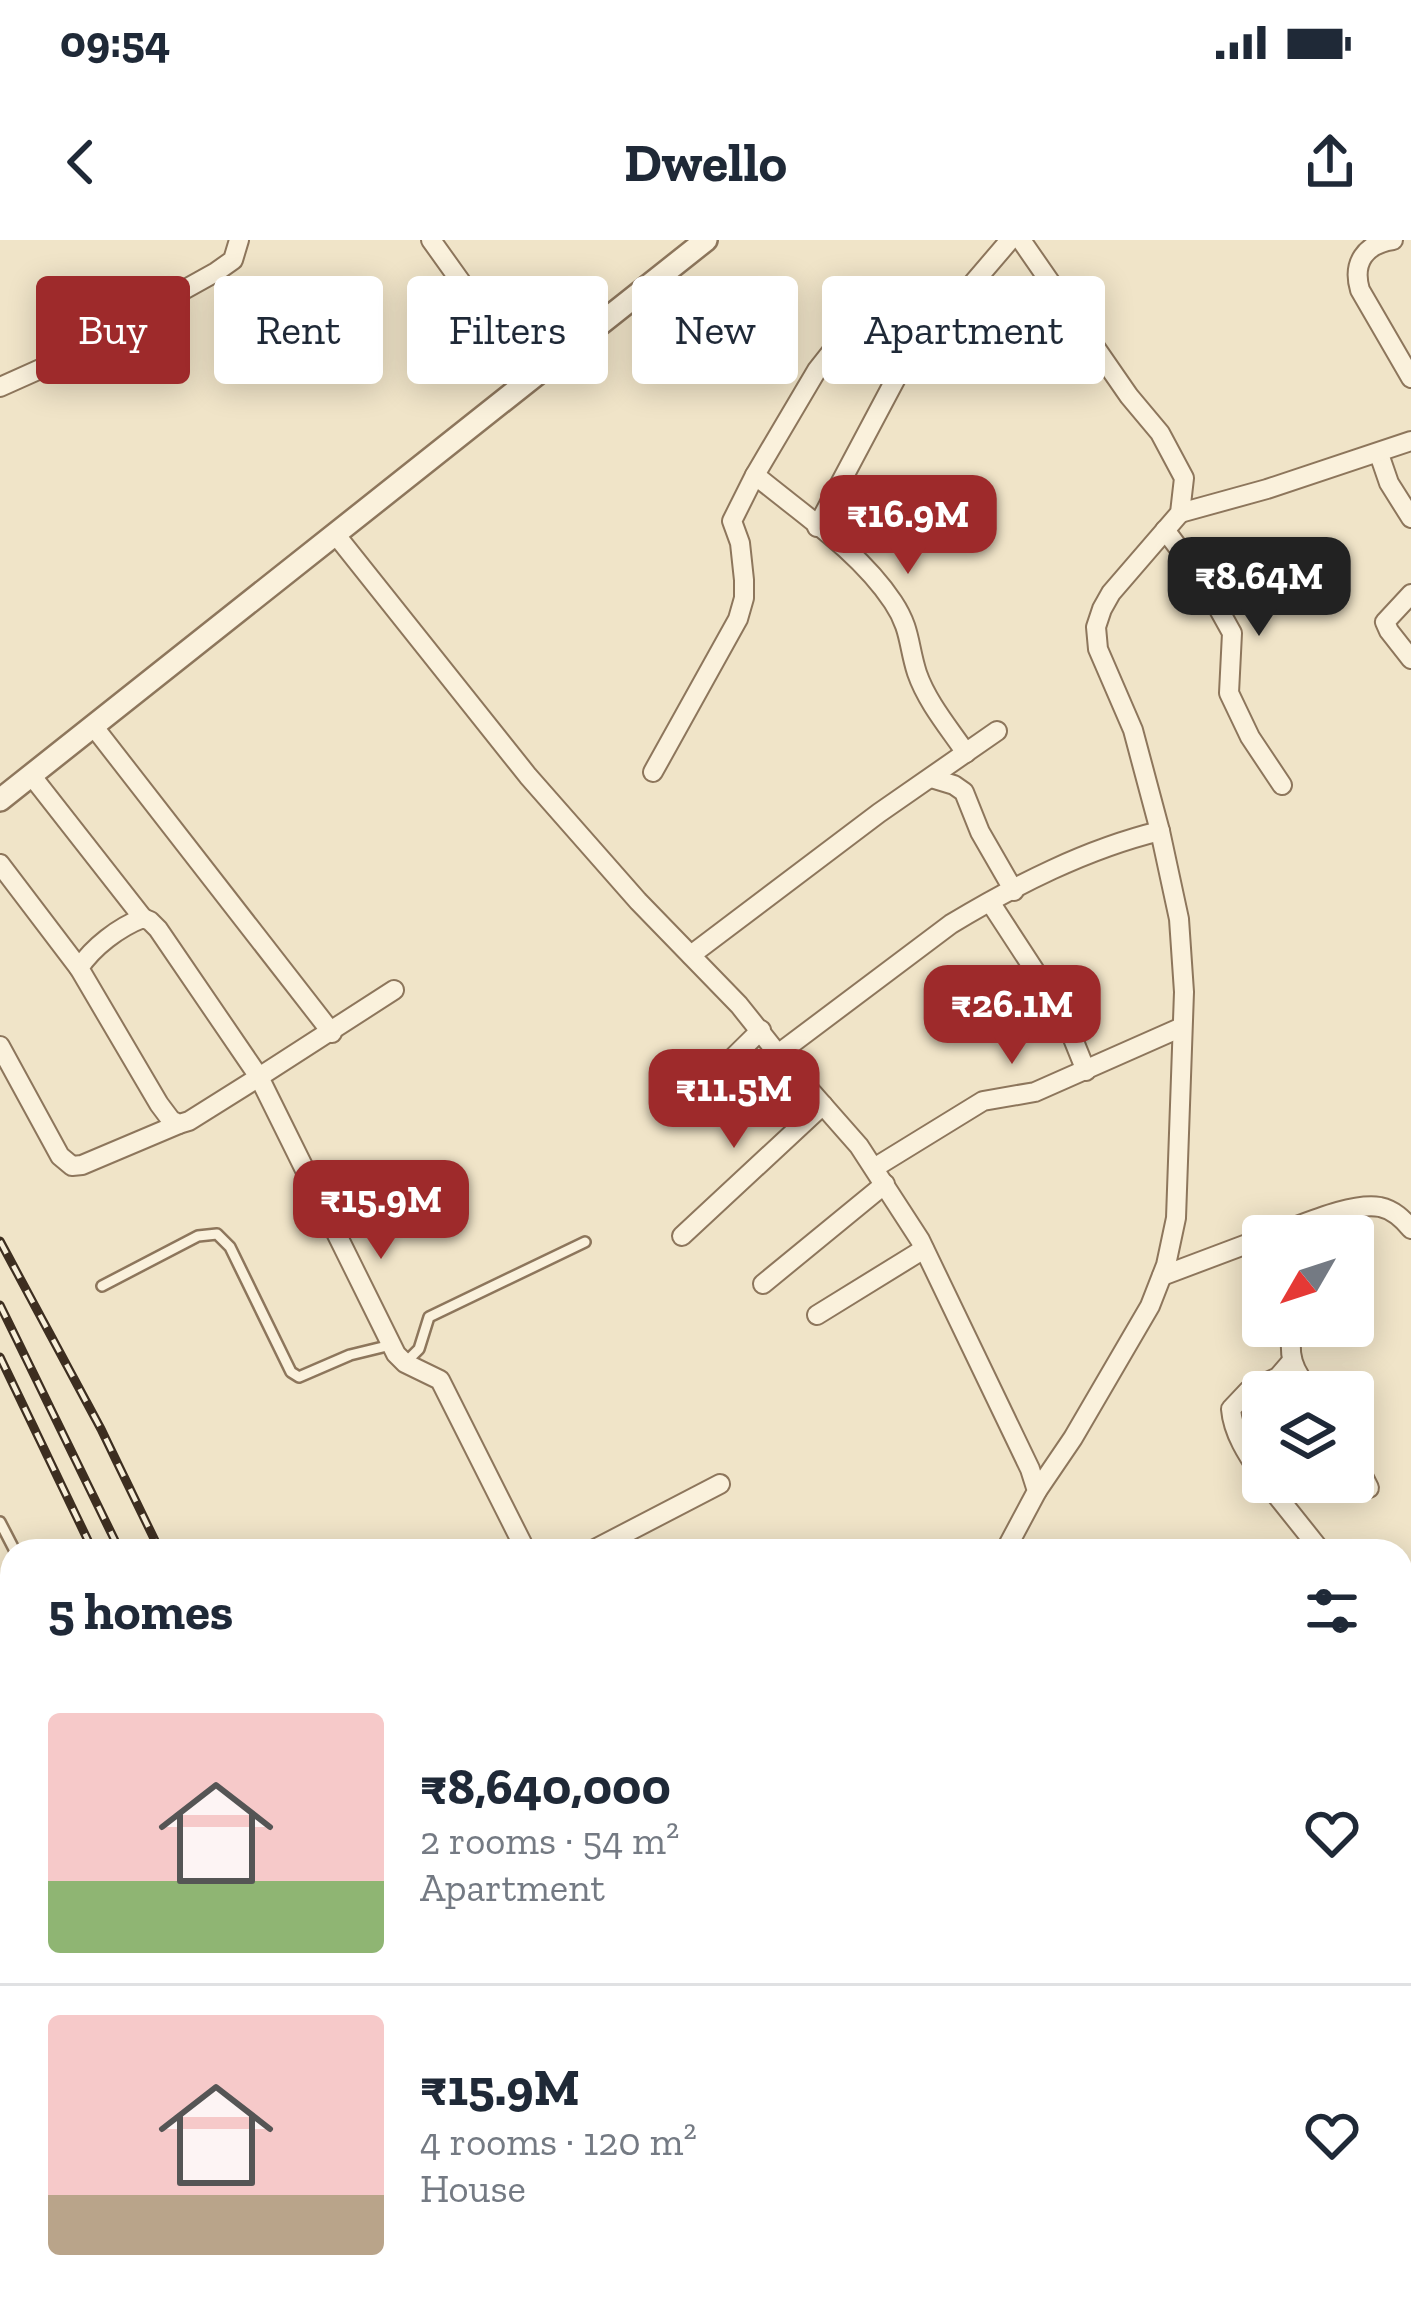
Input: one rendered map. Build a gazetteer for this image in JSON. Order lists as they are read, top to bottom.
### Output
{
  "north": "bottom left",
  "page": {
    "status": "09:54",
    "header": "Dwello",
    "chip": [
      "Buy",
      "Rent",
      "Filters",
      "New",
      "Apartment"
    ],
    "price": [
      "₹16.9M",
      "₹8.64M",
      "₹26.1M",
      "₹11.5M",
      "₹15.9M"
    ],
    "heading": "5 homes",
    "list": [
      {
        "name": "₹8,640,000",
        "note": "2 rooms · 54 m² · Apartment"
      },
      {
        "name": "₹15.9M",
        "note": "4 rooms · 120 m² · House"
      }
    ]
  }
}
